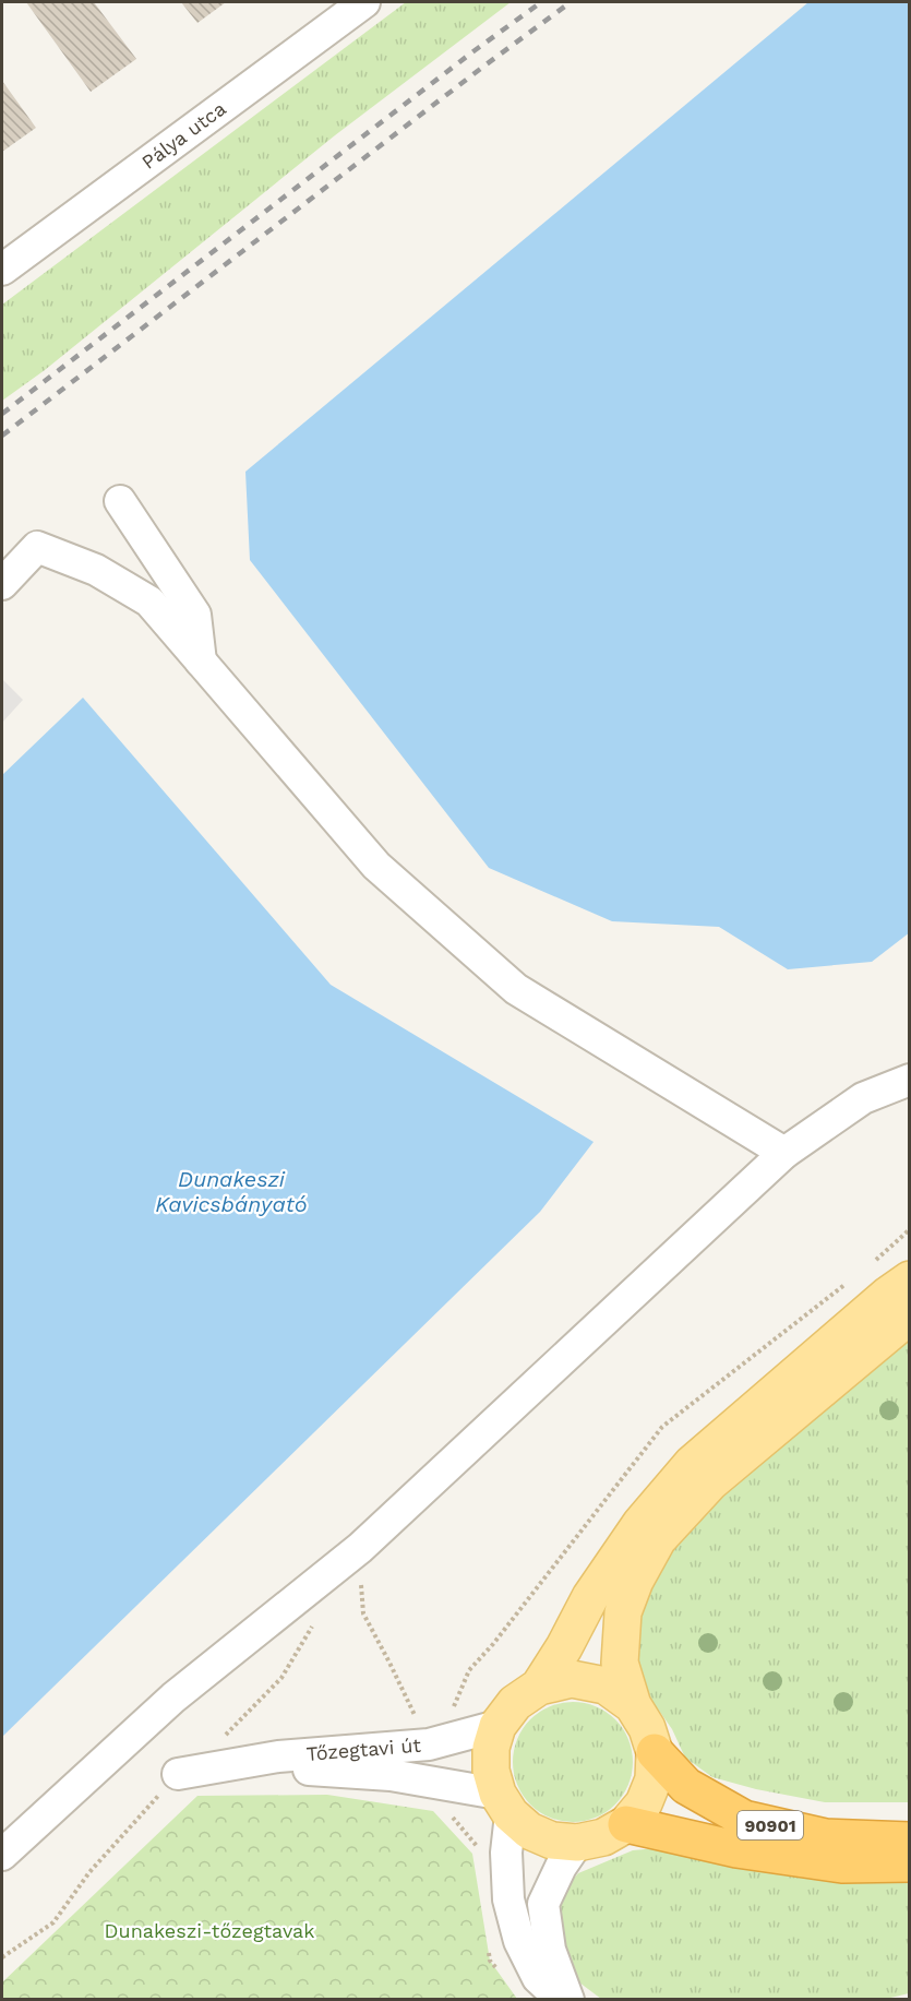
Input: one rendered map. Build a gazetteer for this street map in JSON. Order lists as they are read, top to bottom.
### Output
{
  "streets": {
    "highway": ["90901"],
    "street": ["Pálya utca", "Tőzegtavi út"]
  },
  "crossings": [
    ["Tőzegtavi út", "90901"]
  ],
  "water": ["Dunakeszi Kavicsbányató"],
  "parks": ["Dunakeszi-tőzegtavak"]
}
